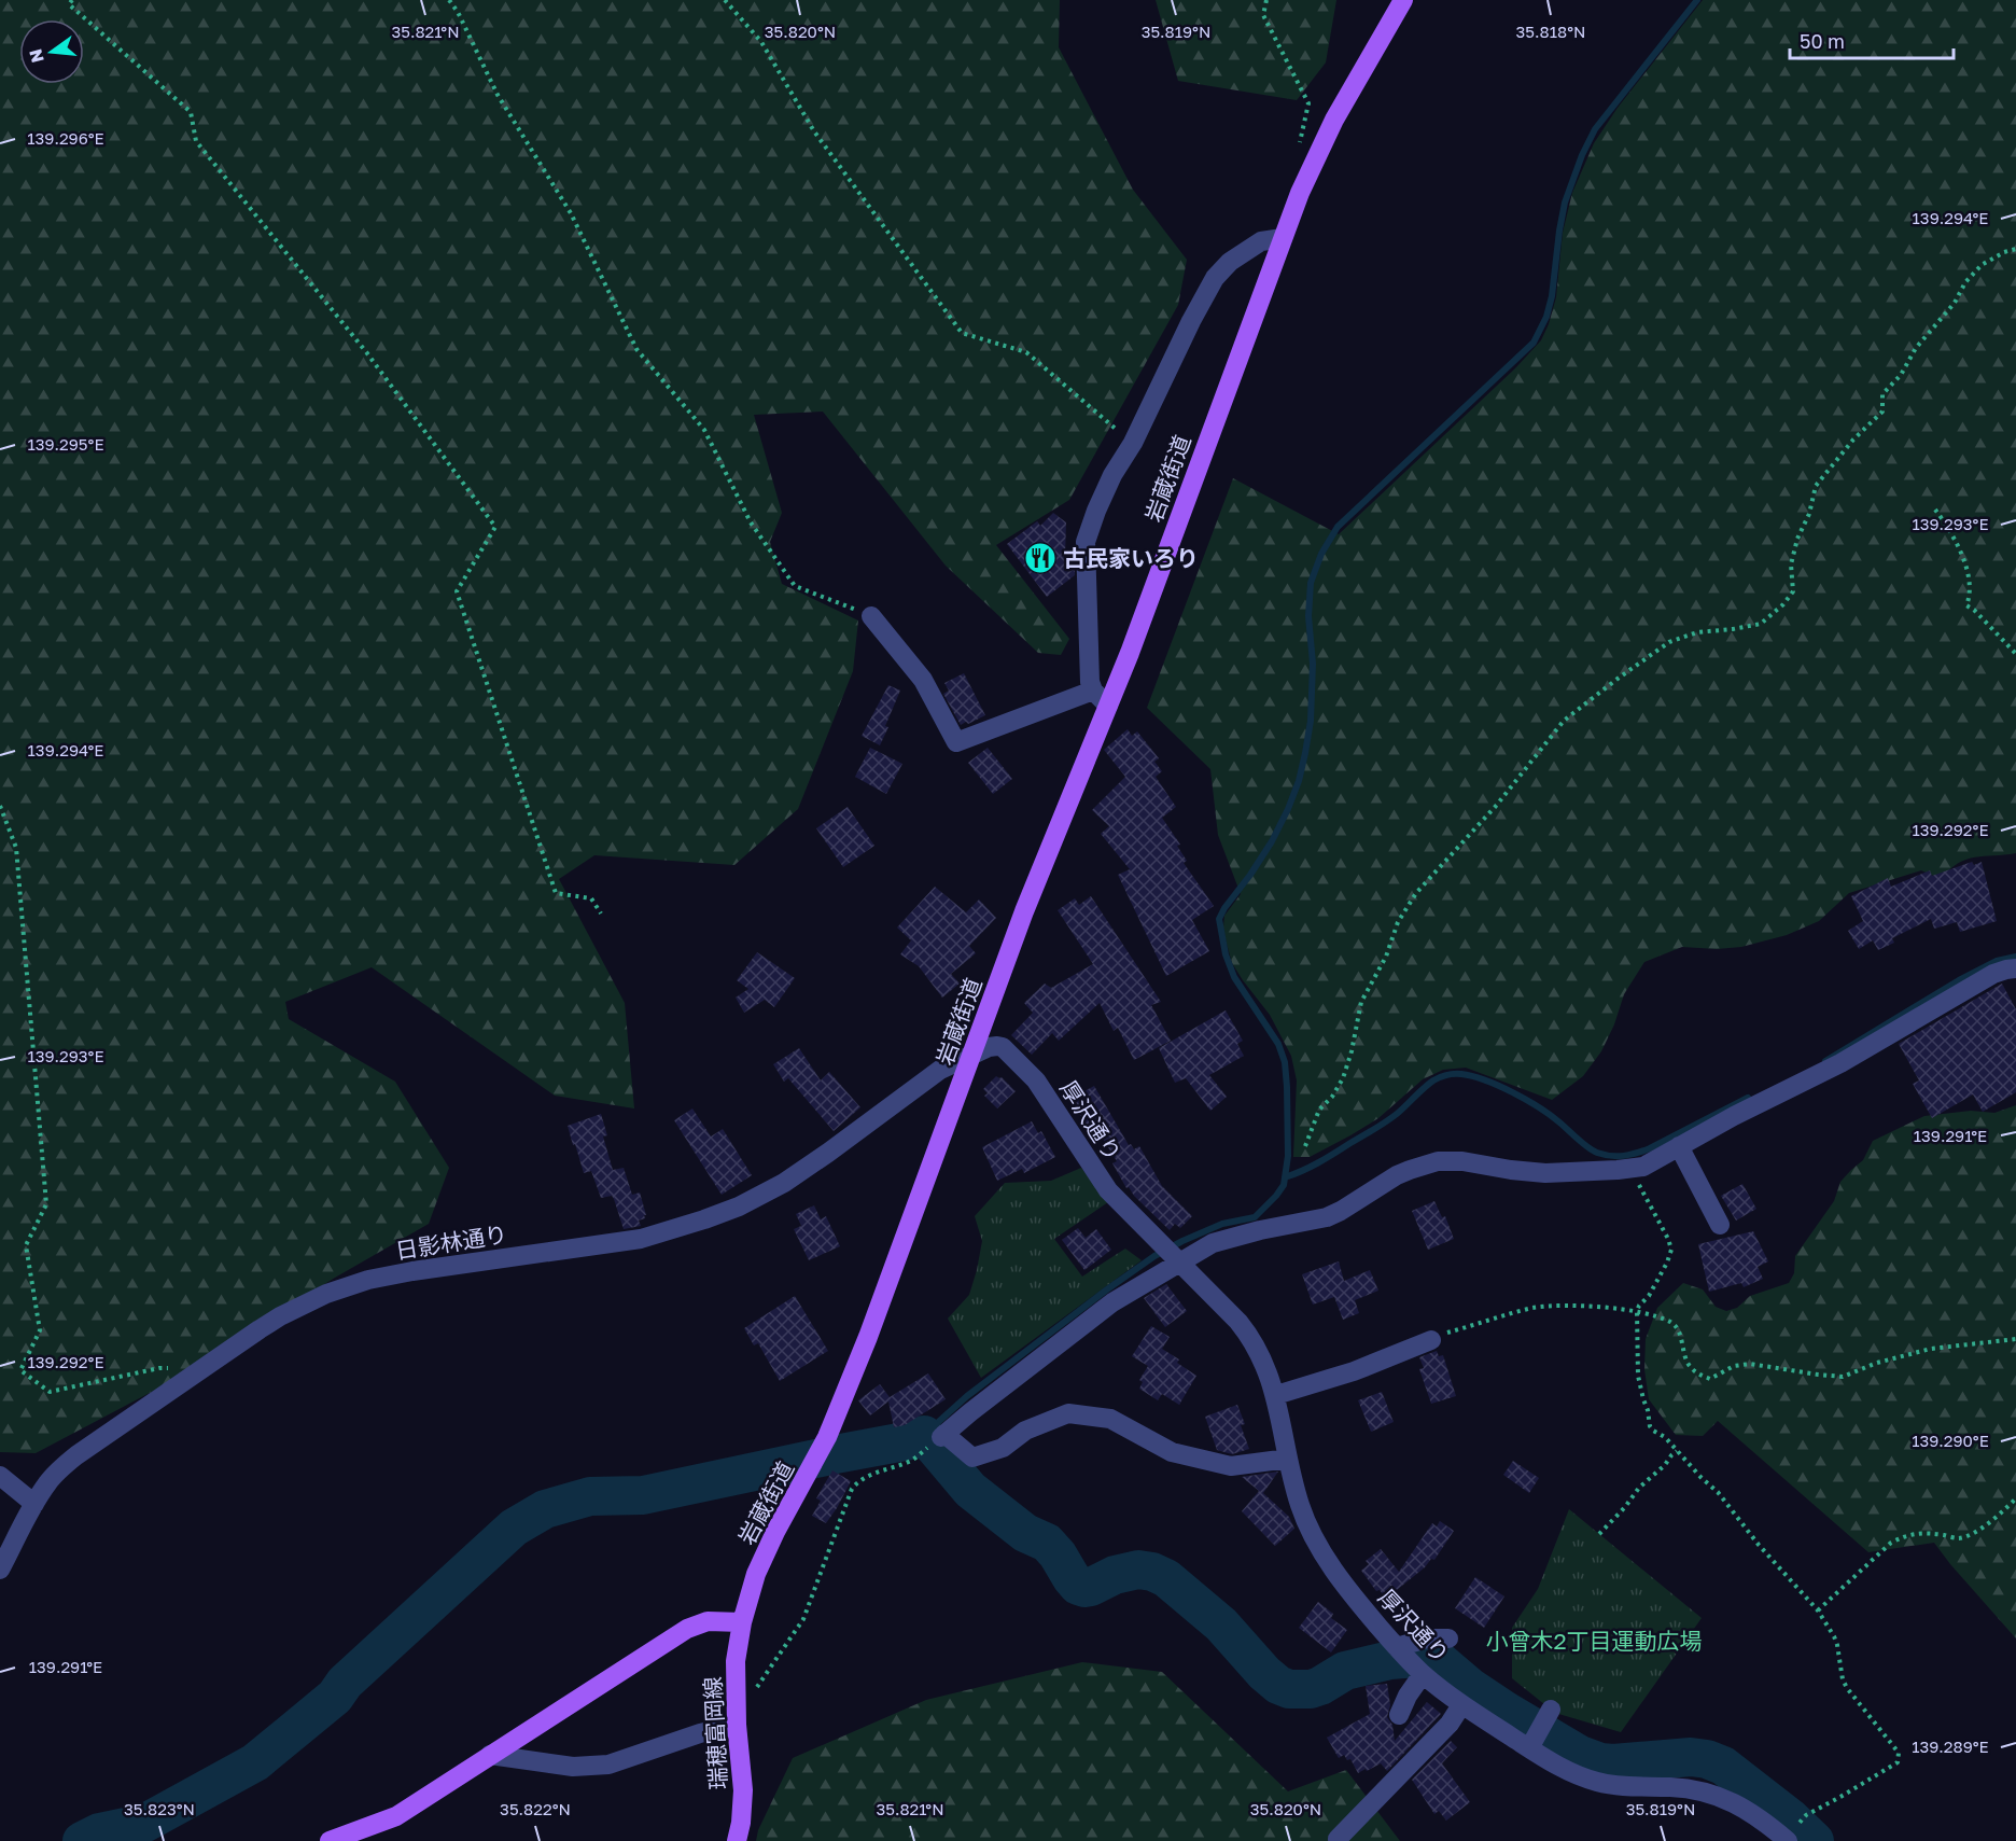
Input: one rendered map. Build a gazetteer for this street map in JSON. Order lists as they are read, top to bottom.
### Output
{
  "streets": {
    "main road": ["岩蔵街道", "瑞穂富岡線"],
    "street": ["厚沢通り", "日影林通り"]
  },
  "crossings": [
    ["岩蔵街道", "厚沢通り"],
    ["岩蔵街道", "日影林通り"],
    ["岩蔵街道", "瑞穂富岡線"],
    ["厚沢通り", "日影林通り"]
  ],
  "parks": ["小曾木2丁目運動広場"],
  "places": {
    "restaurant": ["古民家いろり"]
  },
  "scale_bar": "50 m",
  "north": "left",
  "coordinates": [
    "35.821°N",
    "35.820°N",
    "35.819°N",
    "35.818°N",
    "139.296°E",
    "139.294°E",
    "139.295°E",
    "139.293°E",
    "139.292°E",
    "139.291°E",
    "139.290°E",
    "139.289°E",
    "35.823°N",
    "35.822°N"
  ]
}
